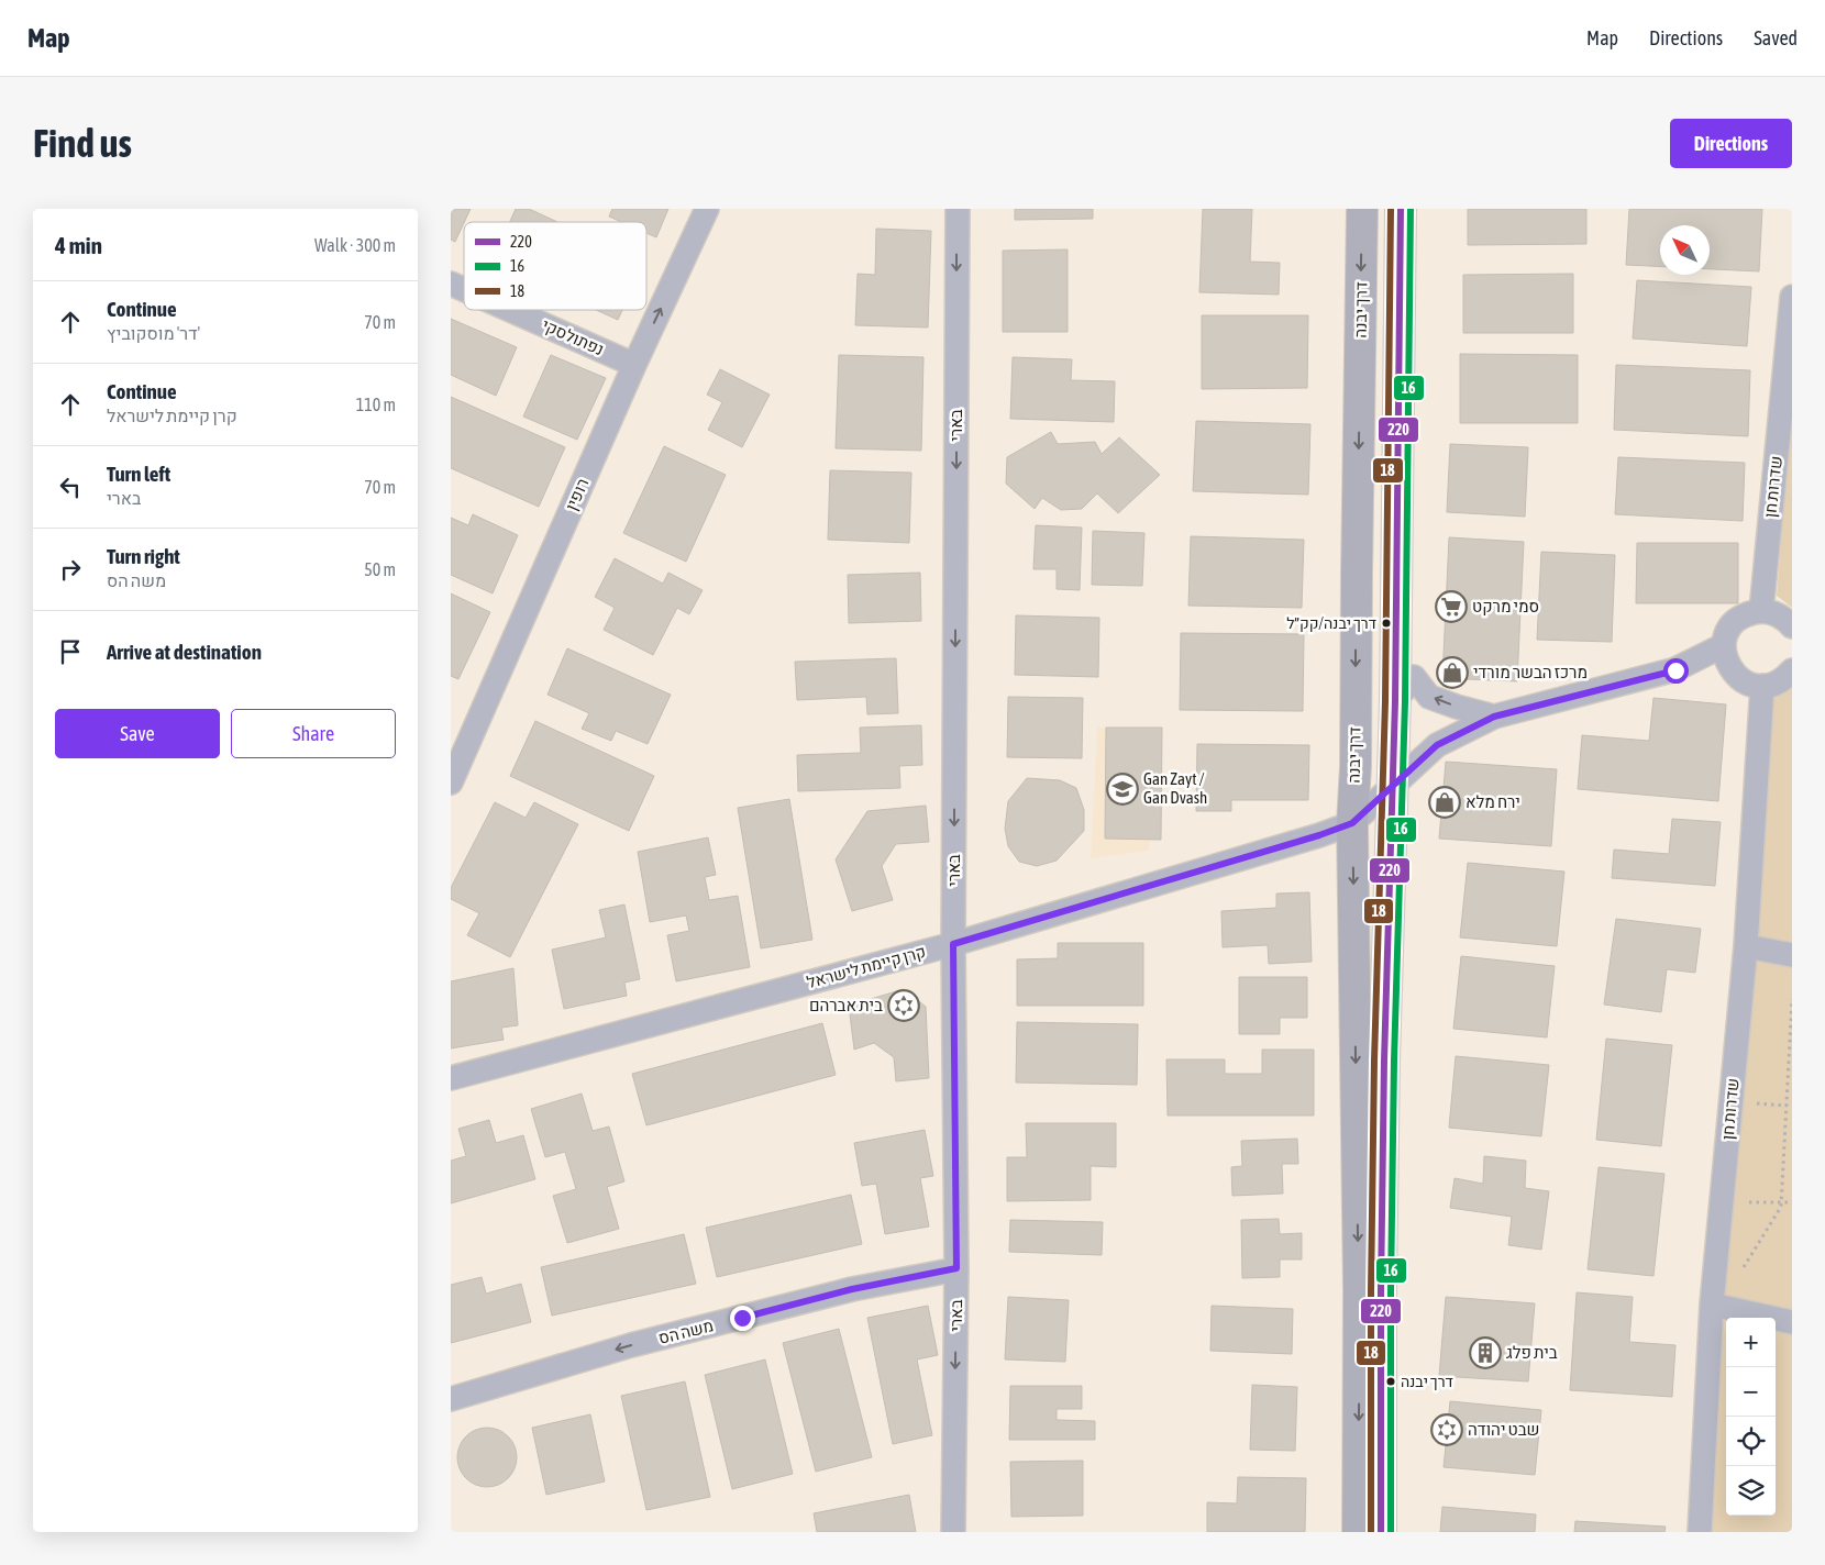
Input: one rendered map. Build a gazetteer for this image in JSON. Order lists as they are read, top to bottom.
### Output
{
  "streets": {
    "main road": ["דרך יבנה"],
    "street": [
      "נפתולסקי",
      "בארי",
      "שדרות חן",
      "רופין",
      "קרן קיימת לישראל",
      "משה הס"
    ]
  },
  "crossings": [
    ["דרך יבנה", "קרן קיימת לישראל"],
    ["נפתולסקי", "רופין"],
    ["בארי", "קרן קיימת לישראל"],
    ["בארי", "משה הס"]
  ],
  "one_way": ["בארי", "משה הס"],
  "places": {
    "supermarket": ["סמי מרקט"],
    "other": ["דרך יבנה/קק״ל", "דרך יבנה"],
    "shop": ["מרכז הבשר מורדי", "ירח מלא"],
    "school or university": ["Gan Zayt / Gan Dvash"],
    "synagogue": ["בית אברהם", "שבט יהודה"],
    "building": ["בית פלג"]
  },
  "lines": ["transit line 220", "transit line 16", "transit line 18"],
  "legend": ["220", "16", "18"],
  "north": "top left",
  "page": {
    "header": "Map",
    "nav": ["Map", "Directions", "Saved"],
    "buttons": [
      "Directions",
      ["Save", "Share"]
    ],
    "title": "Find us",
    "heading": ["4 min", "Walk · 300 m"],
    "list": [
      ["Continue", "דר' מוסקוביץ'", "70 m"],
      ["Continue", "קרן קיימת לישראל", "110 m"],
      ["Turn left", "בארי", "70 m"],
      ["Turn right", "משה הס", "50 m"],
      "Arrive at destination"
    ],
    "map_buttons": ["+", "−"]
  }
}
